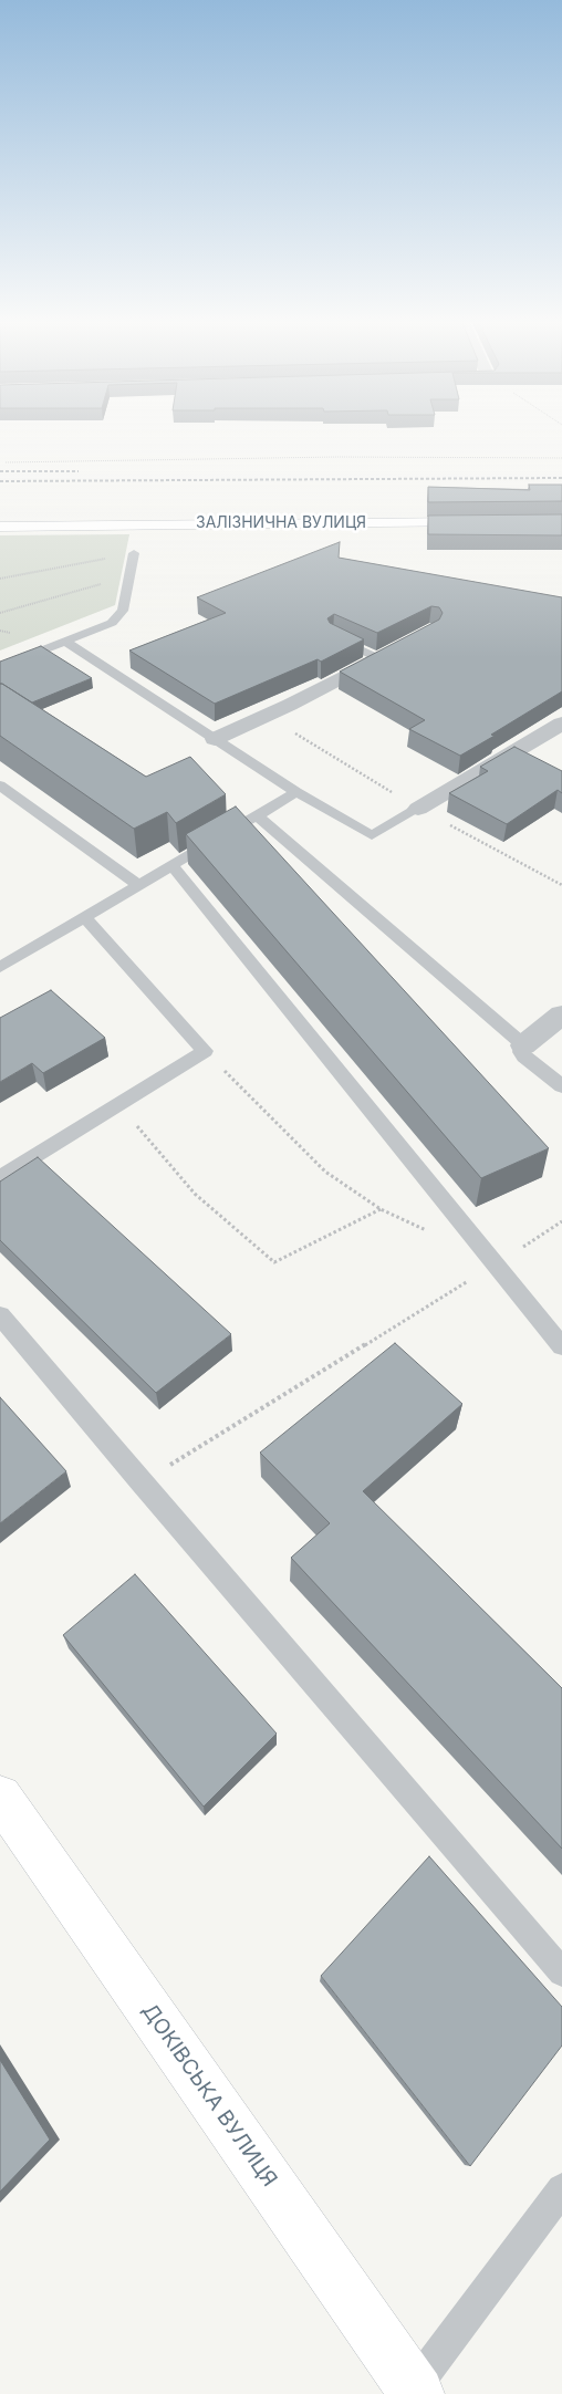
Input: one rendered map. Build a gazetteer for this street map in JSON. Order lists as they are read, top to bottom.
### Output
{
  "streets": {
    "street": ["ЗАЛІЗНИЧНА ВУЛИЦЯ", "ДОКІВСЬКА ВУЛИЦЯ"]
  }
}
